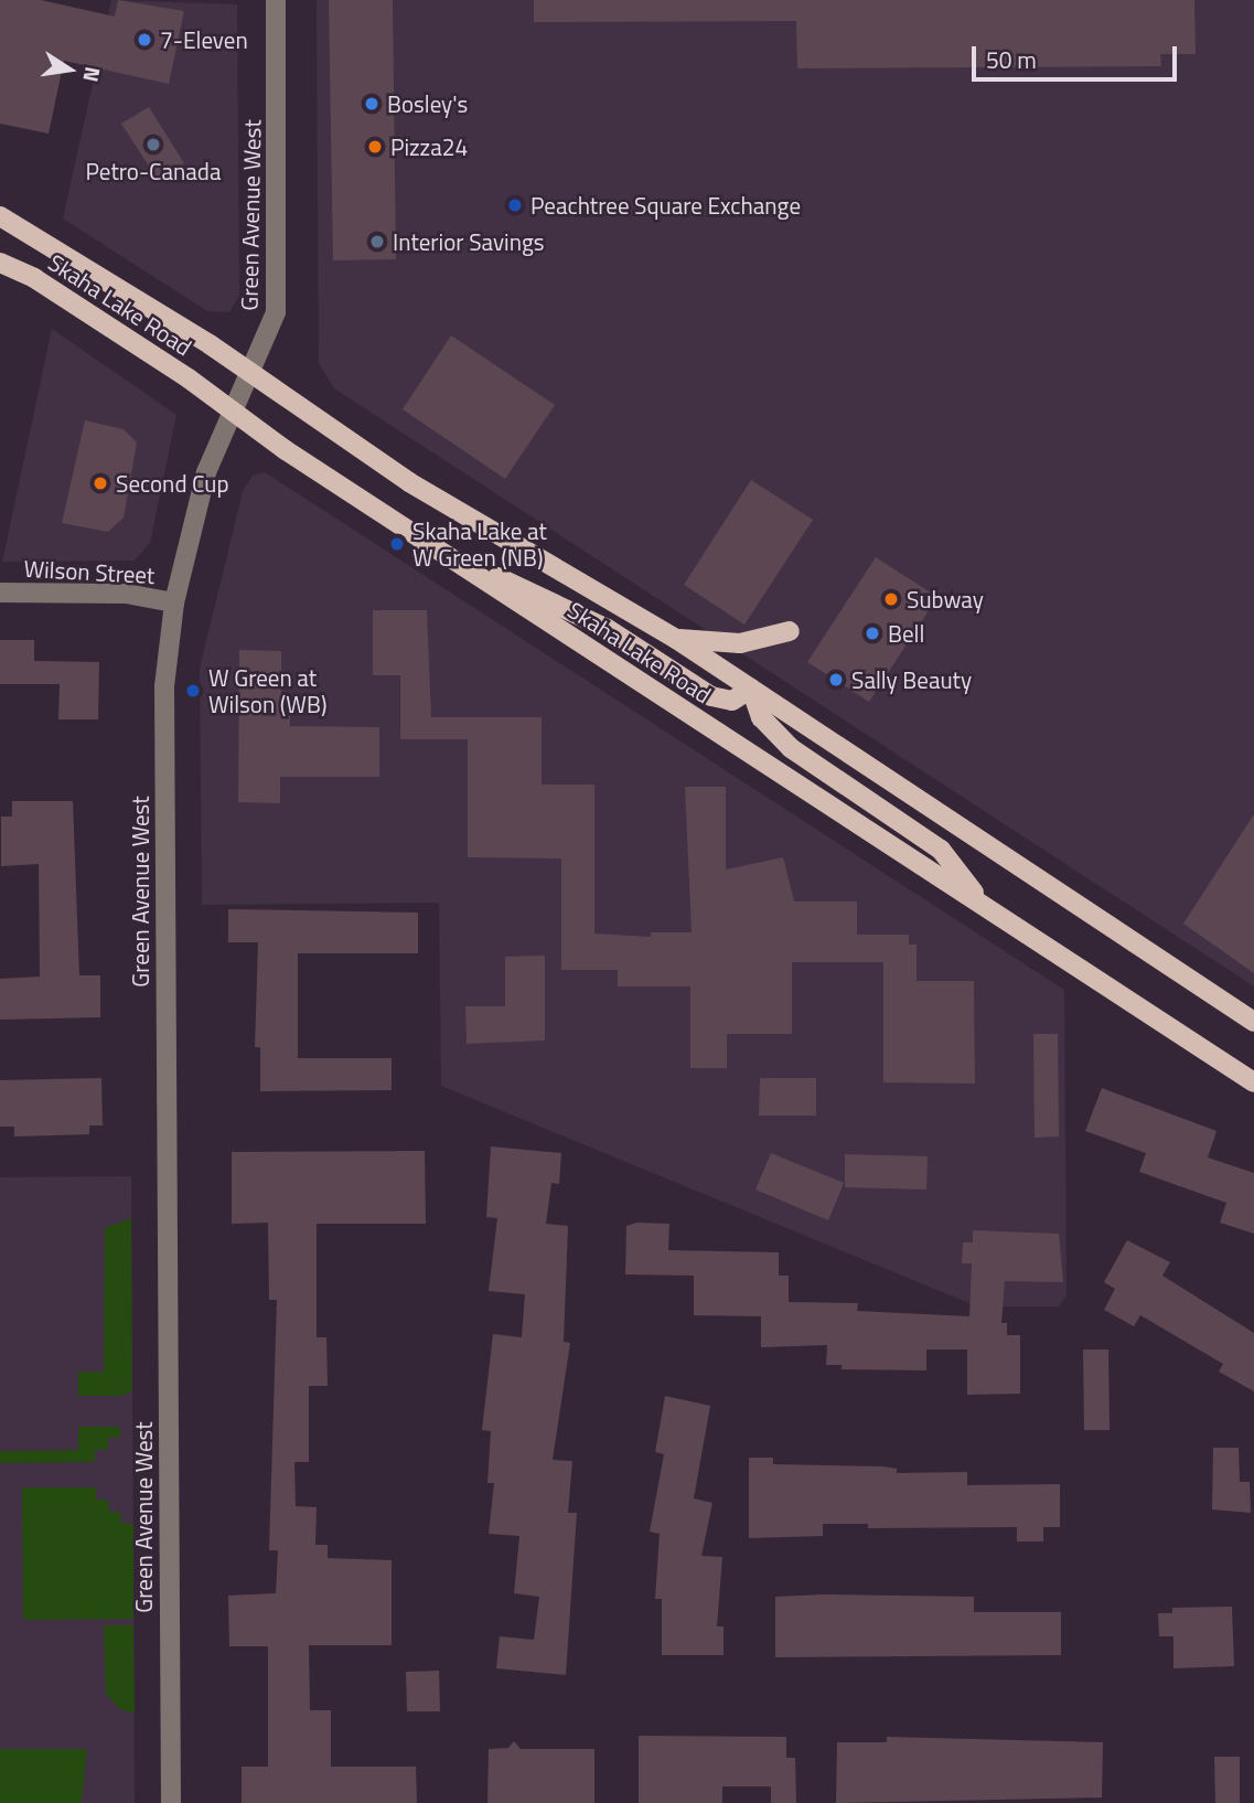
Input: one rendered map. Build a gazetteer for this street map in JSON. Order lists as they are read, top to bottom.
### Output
{
  "streets": {
    "main road": ["Skaha Lake Road"],
    "street": ["Green Avenue West", "Wilson Street"]
  },
  "crossings": [
    ["Green Avenue West", "Skaha Lake Road"],
    ["Green Avenue West", "Wilson Street"]
  ],
  "places": [
    "7-Eleven",
    "Bosley's",
    "Petro-Canada",
    "Pizza24",
    "Peachtree Square Exchange",
    "Interior Savings",
    "Second Cup",
    "Skaha Lake at W Green (NB)",
    "Subway",
    "Bell",
    "Sally Beauty",
    "W Green at Wilson (WB)"
  ],
  "scale_bar": "50 m",
  "north": "right"
}
